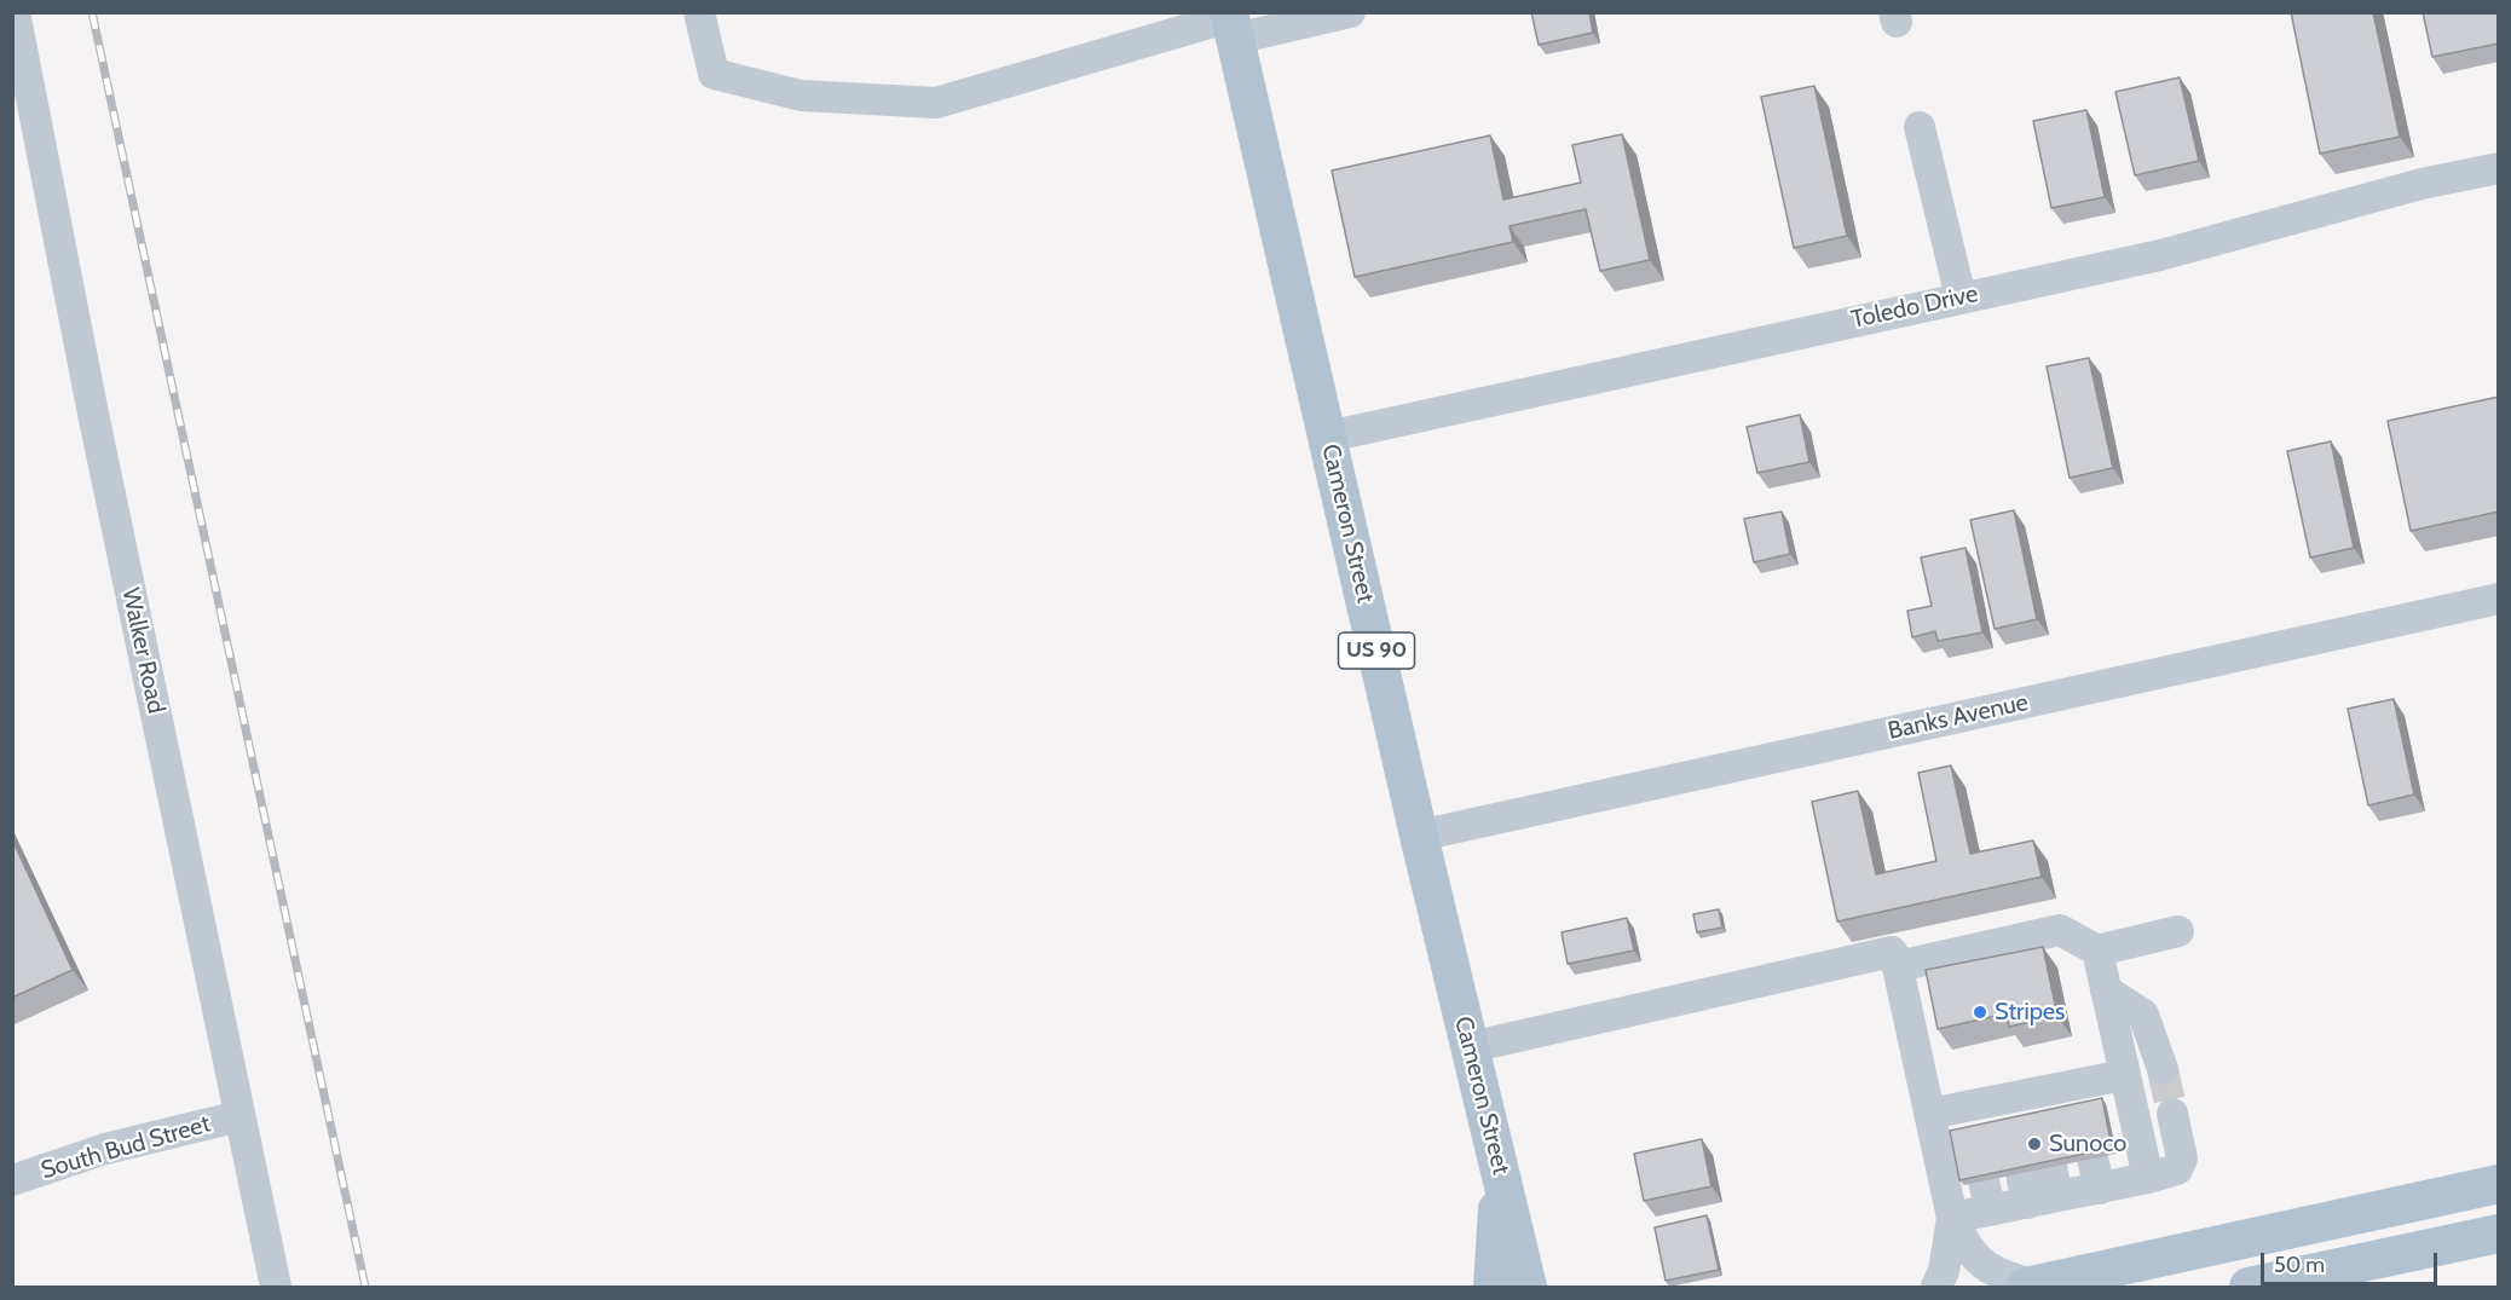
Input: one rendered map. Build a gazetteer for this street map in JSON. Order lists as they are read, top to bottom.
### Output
{
  "streets": {
    "main road": ["Cameron Street", "US 90"],
    "street": [
      "Toledo Drive",
      "Walker Road",
      "Banks Avenue",
      "South Bud Street"
    ]
  },
  "crossings": [
    ["Toledo Drive", "Cameron Street"],
    ["Cameron Street", "Banks Avenue"],
    ["Walker Road", "South Bud Street"]
  ],
  "places": ["Stripes", "Sunoco"],
  "scale_bar": "50 m"
}
